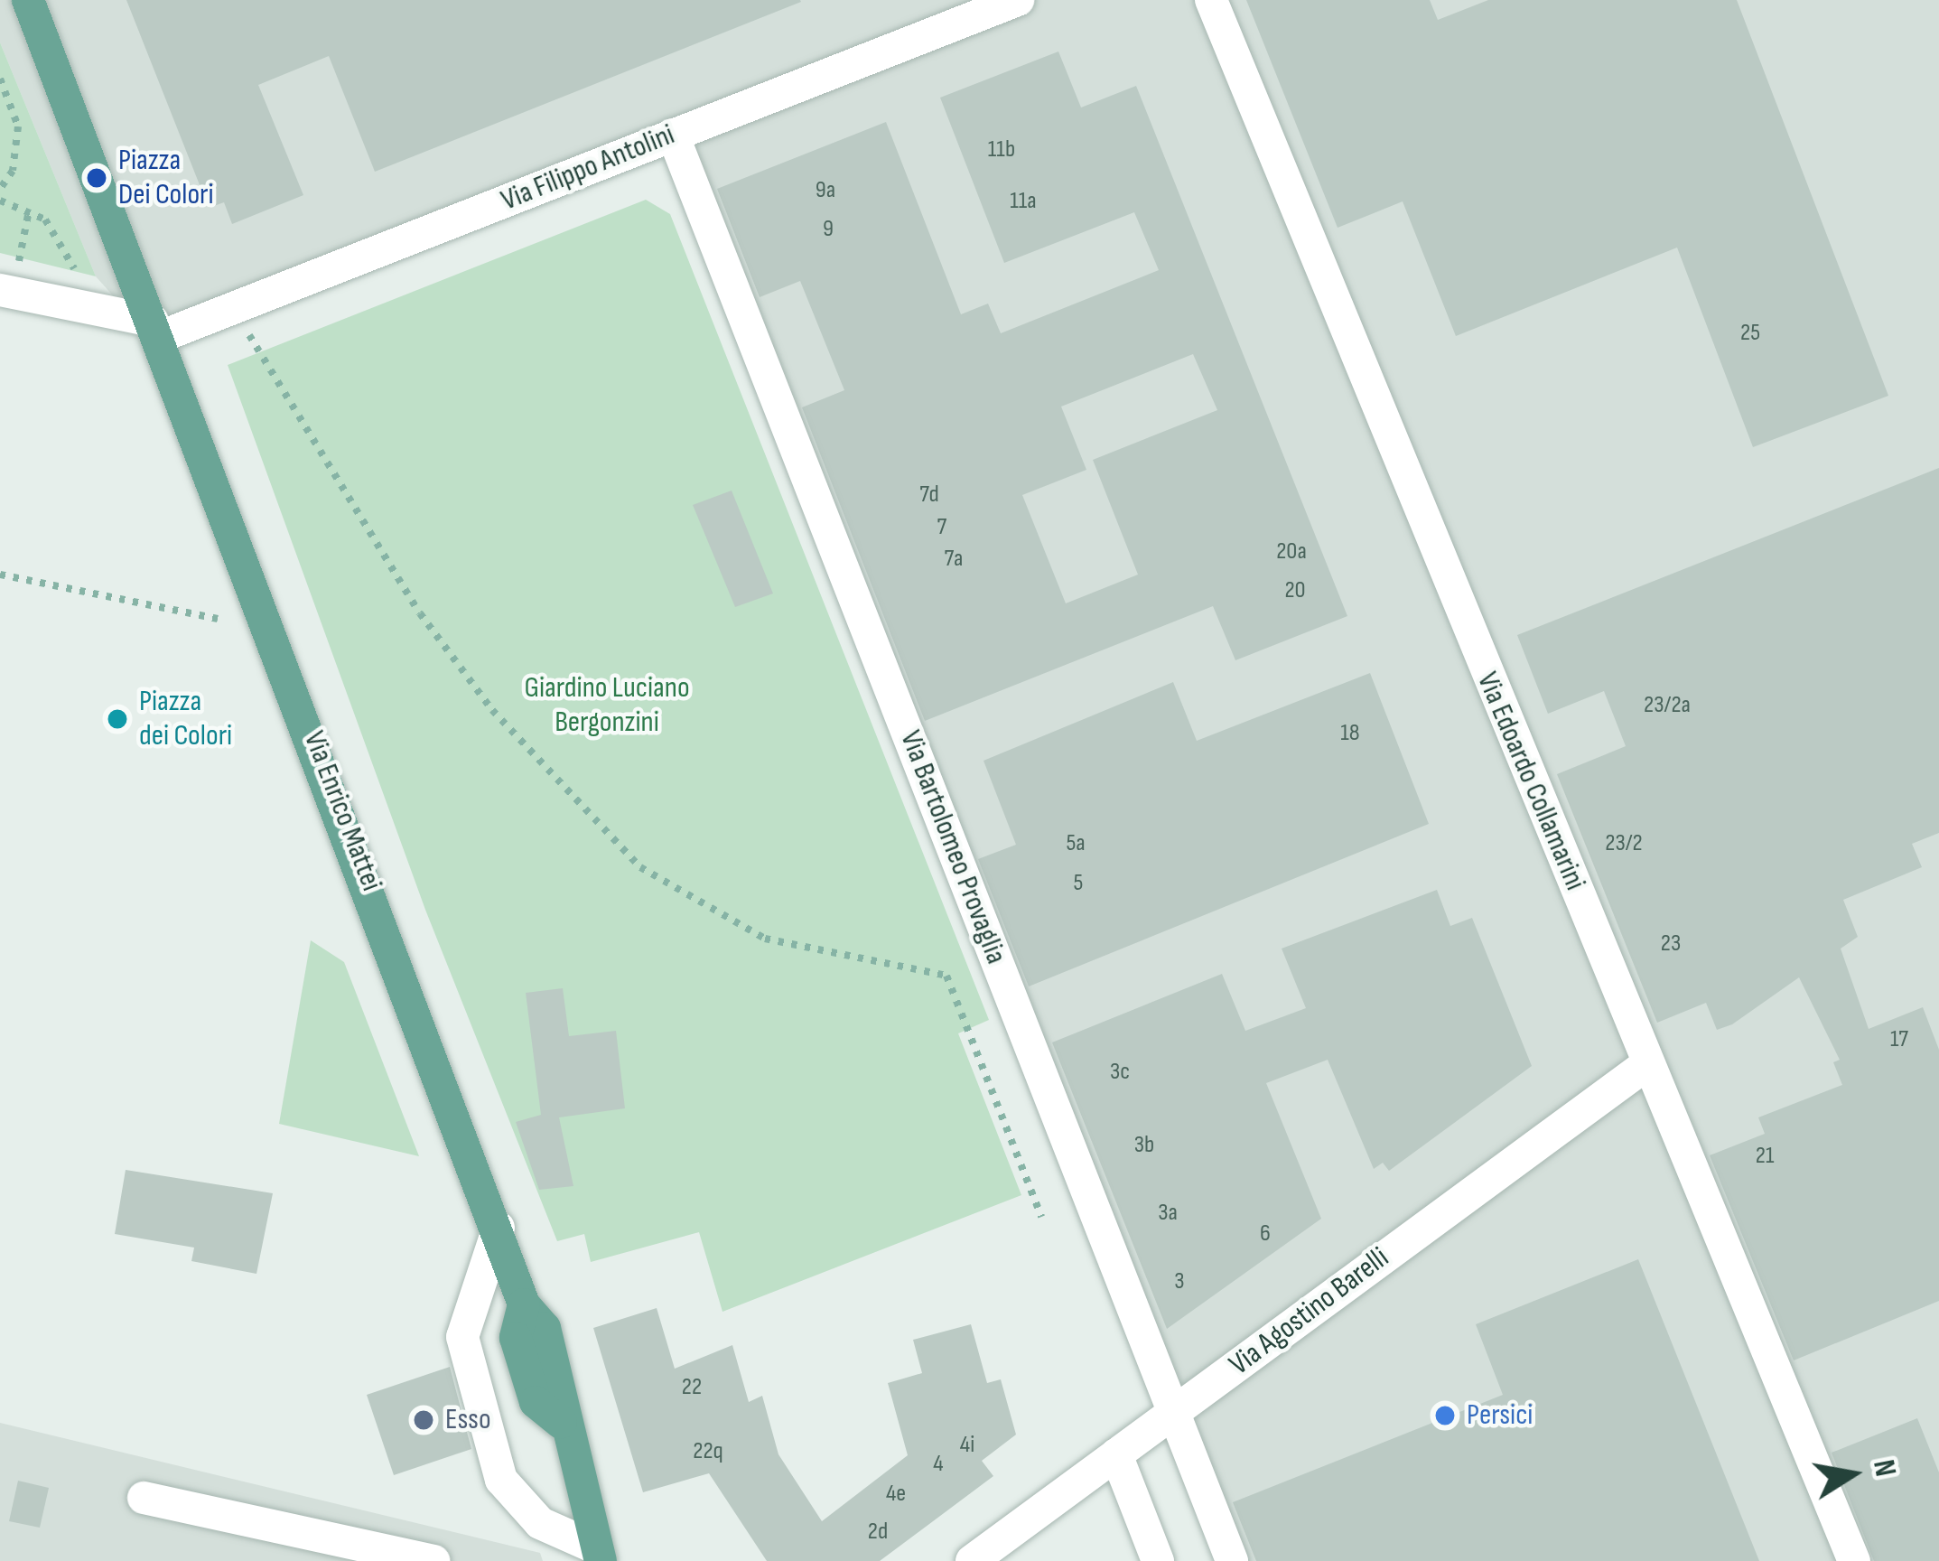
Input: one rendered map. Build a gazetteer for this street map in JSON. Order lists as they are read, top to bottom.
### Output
{
  "streets": {
    "main road": ["Via Enrico Mattei"],
    "street": [
      "Via Filippo Antolini",
      "Via Edoardo Collamarini",
      "Via Bartolomeo Provaglia",
      "Via Agostino Barelli"
    ]
  },
  "crossings": [
    ["Via Filippo Antolini", "Via Enrico Mattei"],
    ["Via Filippo Antolini", "Via Bartolomeo Provaglia"],
    ["Via Edoardo Collamarini", "Via Agostino Barelli"],
    ["Via Bartolomeo Provaglia", "Via Agostino Barelli"]
  ],
  "parks": ["Giardino Luciano Bergonzini"],
  "places": [
    "Piazza Dei Colori",
    "Piazza dei Colori",
    "Persici",
    "Esso"
  ],
  "house_numbers": [
    "11b",
    "9a",
    "11a",
    "9",
    "25",
    "7d",
    "7",
    "20a",
    "7a",
    "20",
    "23/2a",
    "18",
    "5a",
    "23/2",
    "5",
    "23",
    "17",
    "3c",
    "3b",
    "21",
    "3a",
    "6",
    "3",
    "22",
    "4i",
    "22q",
    "4",
    "4e",
    "2d"
  ],
  "north": "right"
}
